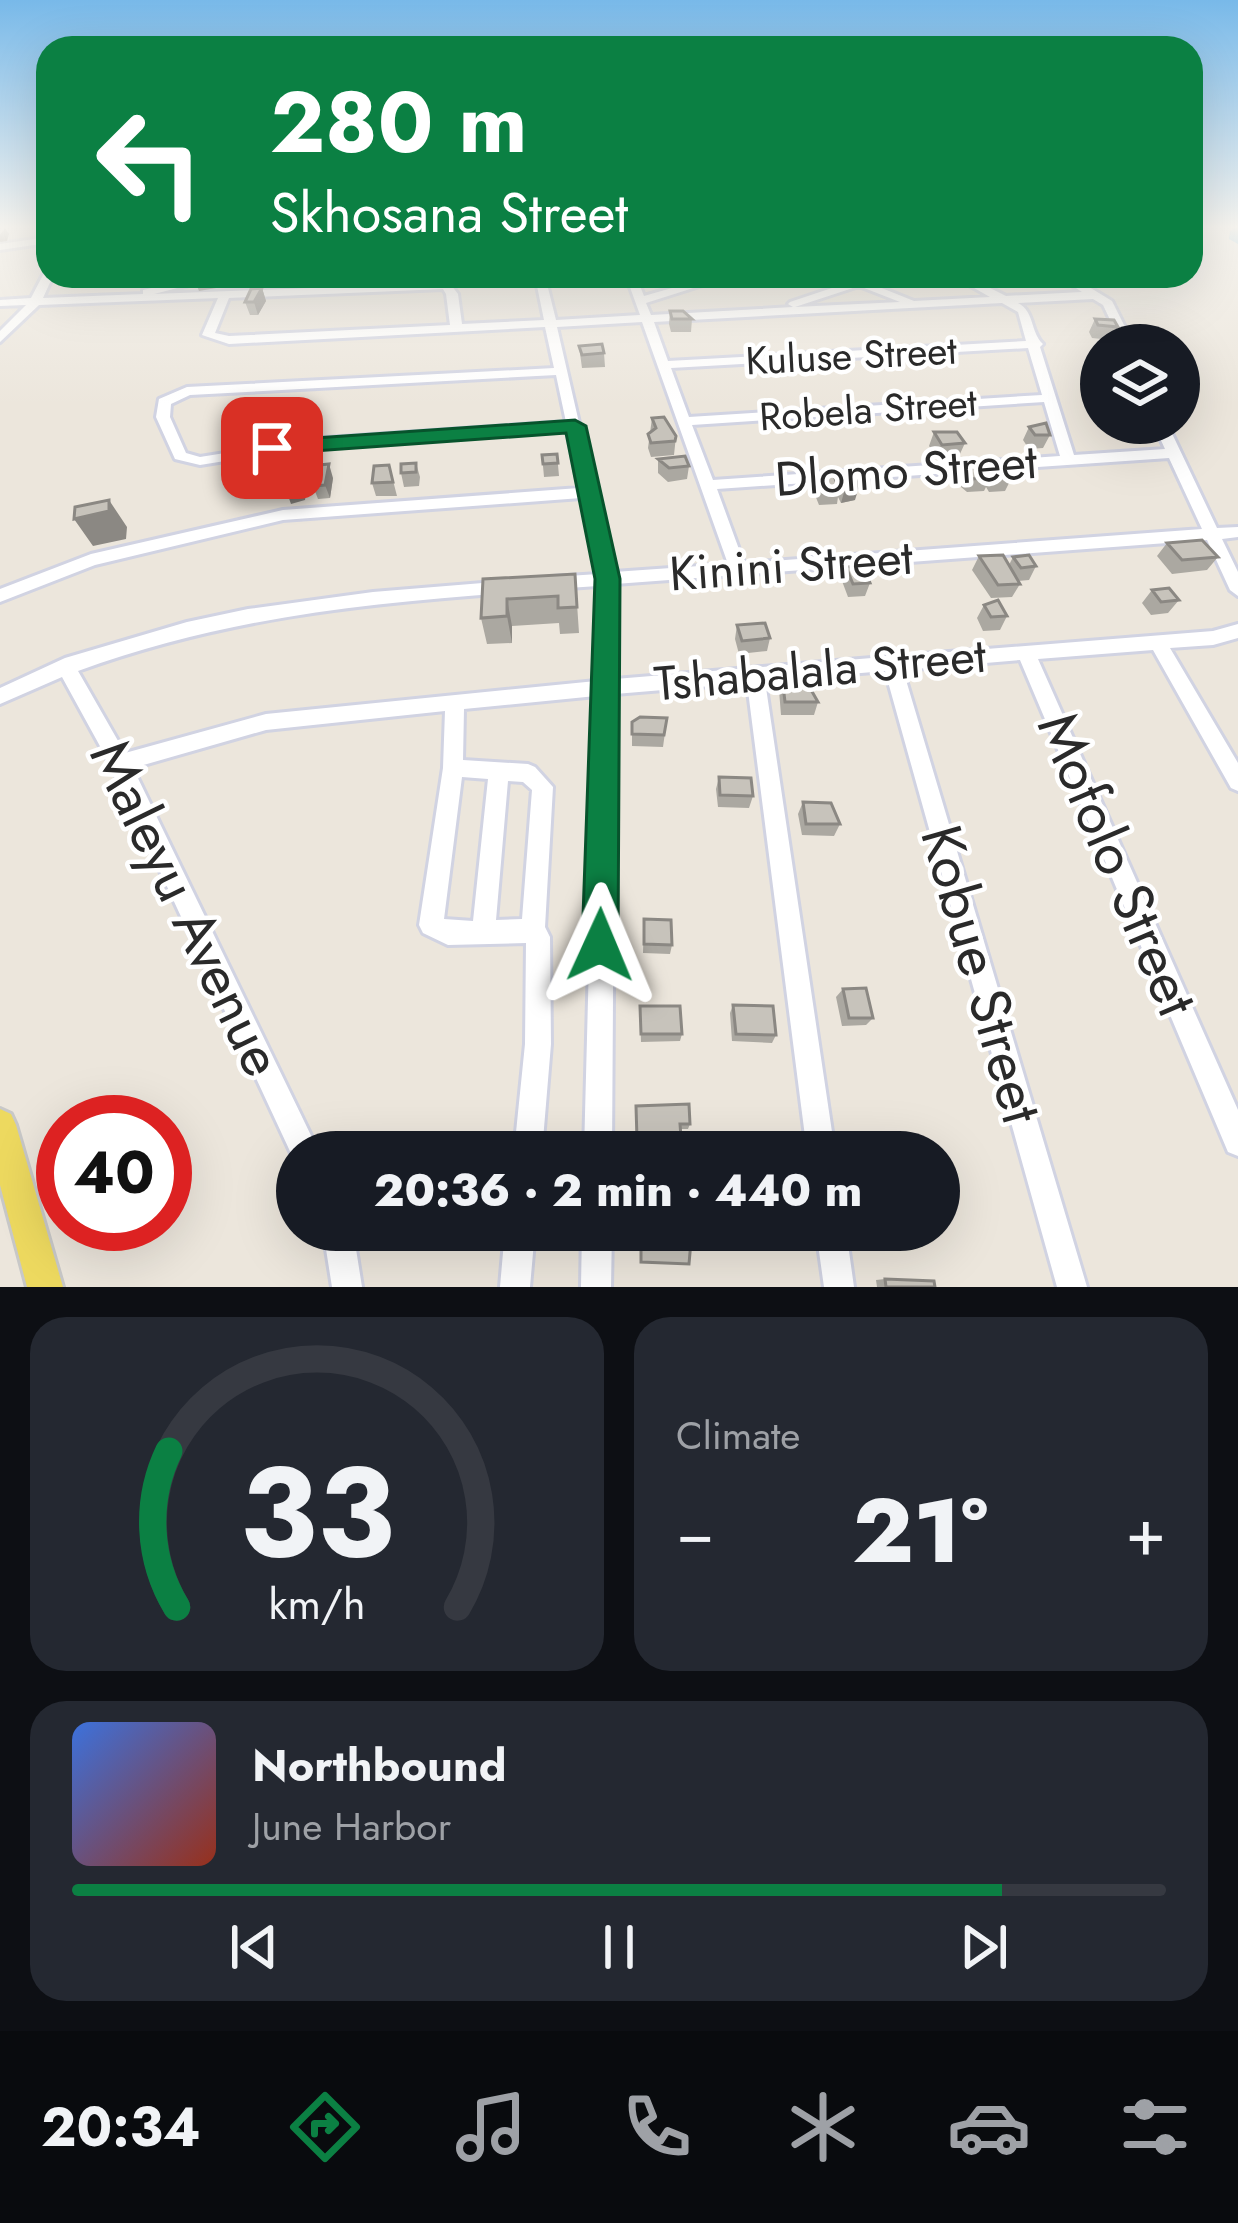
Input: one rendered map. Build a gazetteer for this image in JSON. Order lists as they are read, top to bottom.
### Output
{
  "streets": {
    "street": [
      "Kuluse Street",
      "Robela Street",
      "Dlomo Street",
      "Kinini Street",
      "Tshabalala Street",
      "Mofolo Street",
      "Maleyu Avenue",
      "Kobue Street"
    ]
  },
  "crossings": [
    ["Kinini Street", "Maleyu Avenue"],
    ["Tshabalala Street", "Mofolo Street"],
    ["Tshabalala Street", "Maleyu Avenue"],
    ["Tshabalala Street", "Kobue Street"]
  ],
  "page": {
    "turn": ["280 m", "Skhosana Street"],
    "limit": "40",
    "trip": "20:36 · 2 min · 440 m",
    "tile": "Climate",
    "heat": ["−", "21°", "+"],
    "song": ["Northbound", "June Harbor"],
    "tabs": "20:34",
    "gauge": ["33", "km/h"]
  }
}
